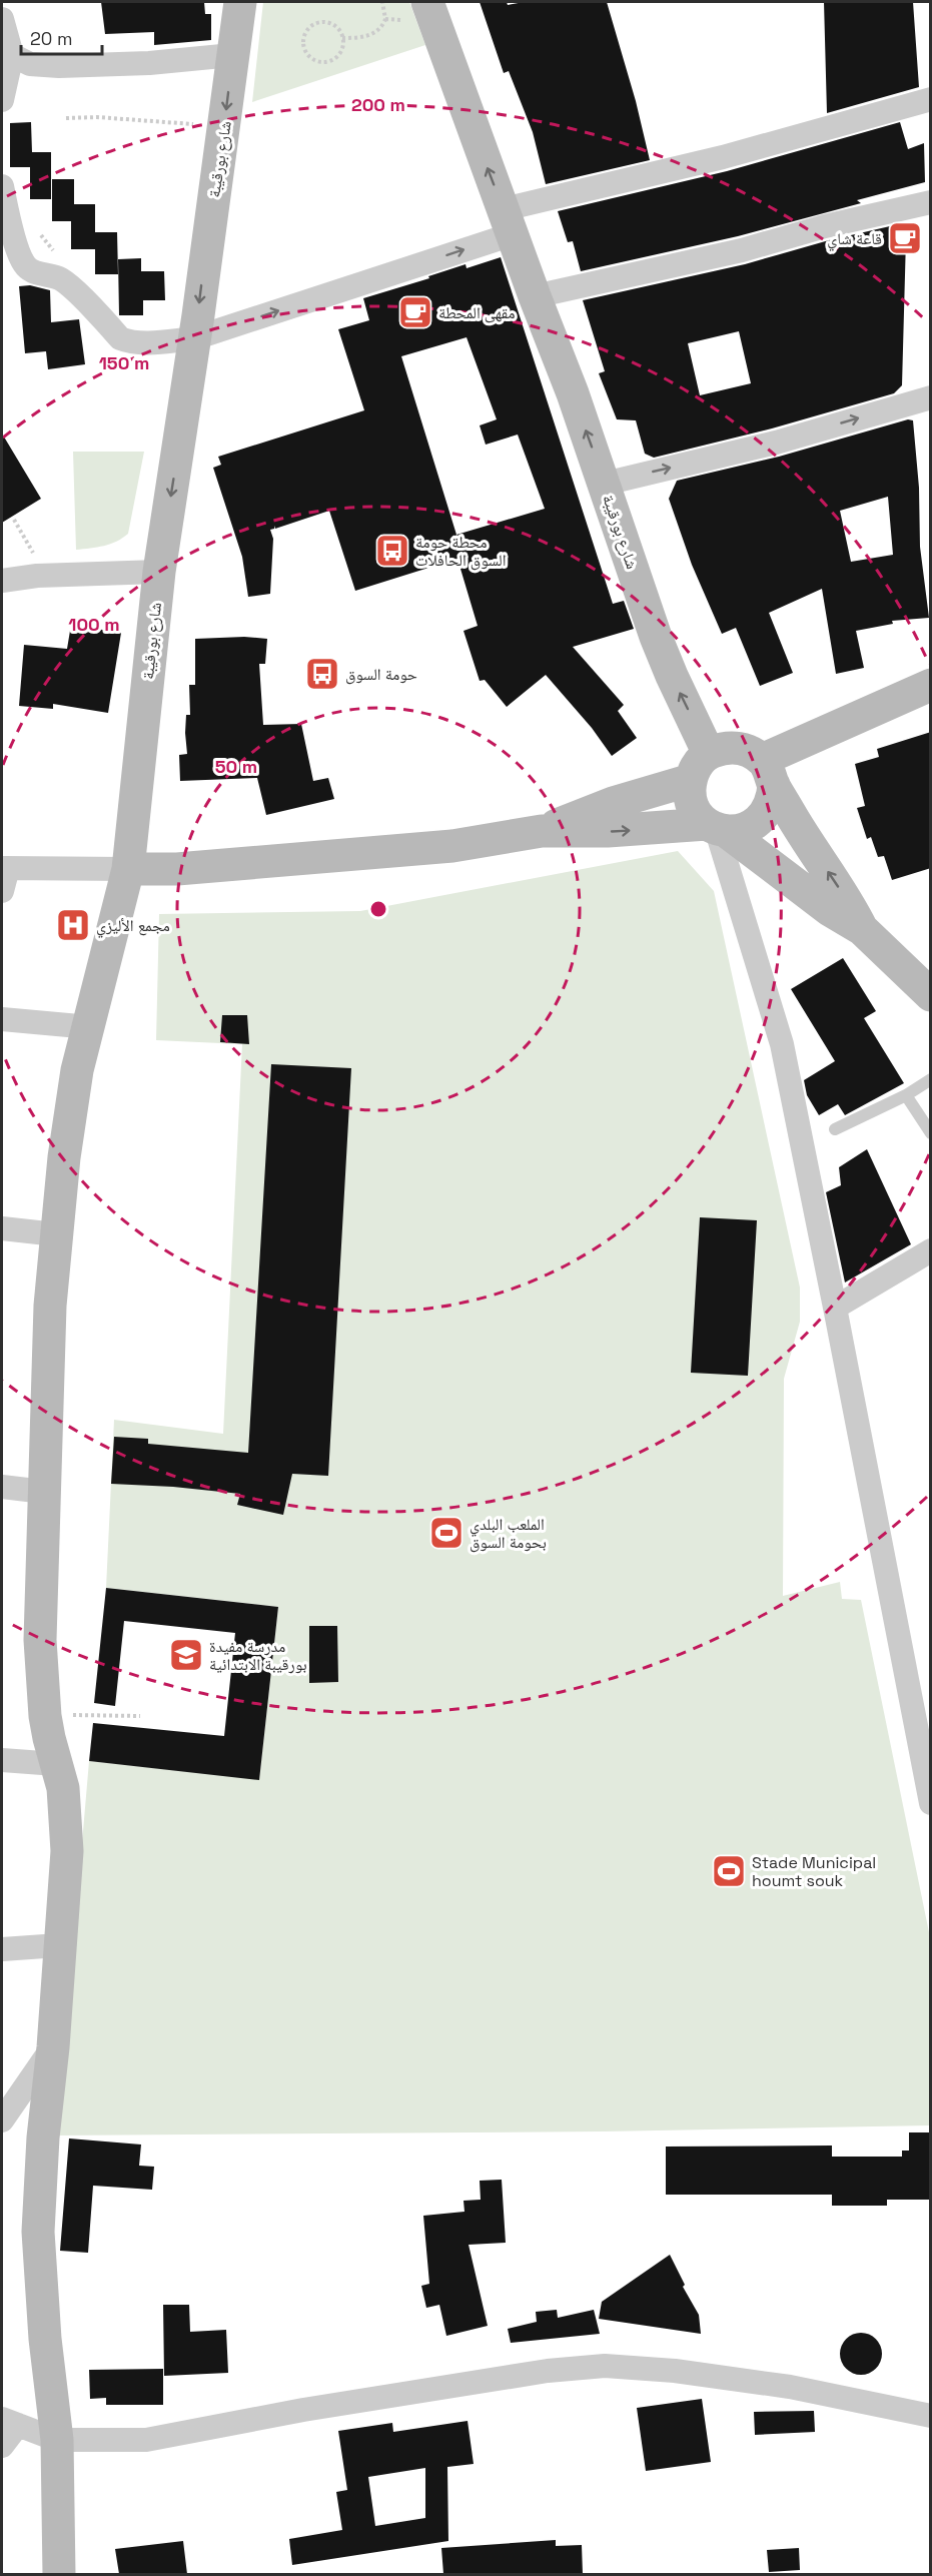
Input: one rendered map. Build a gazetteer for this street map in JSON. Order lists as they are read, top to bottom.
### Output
{
  "streets": {
    "main road": ["شارع بورقيبة"]
  },
  "places": {
    "cafe": ["قاعة شاي", "مقهى المحطة"],
    "bus stop": ["محطة حومة السوق الحافلات", "حومة السوق"],
    "hospital": ["مجمع الأليزي"],
    "sports": ["الملعب البلدي بحومة السوق", "Stade Municipal houmt souk"],
    "school or university": ["مدرسة مفيدة بورقيبة الابتدائية"]
  },
  "scale_bar": "20 m",
  "rings": [
    "200 m",
    "150 m",
    "100 m",
    "50 m"
  ]
}
